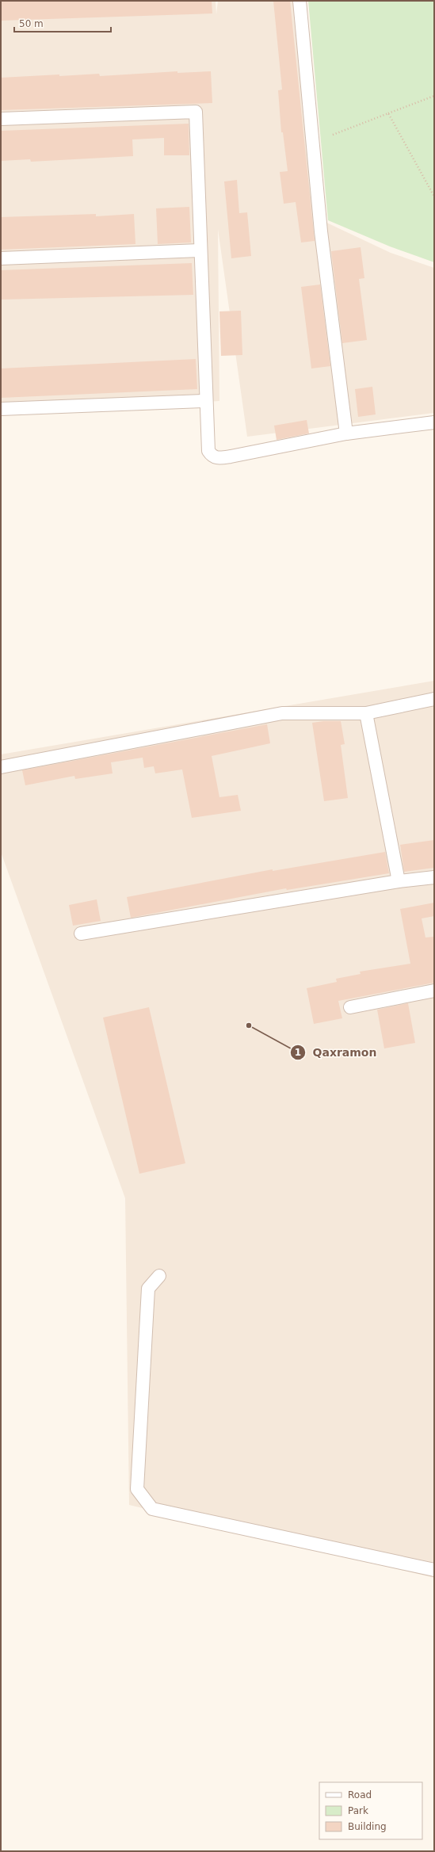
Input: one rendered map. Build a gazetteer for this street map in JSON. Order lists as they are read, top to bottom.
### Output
{
  "places": ["Qaxramon"],
  "legend": ["Road", "Park", "Building"],
  "scale_bar": "50 m"
}
